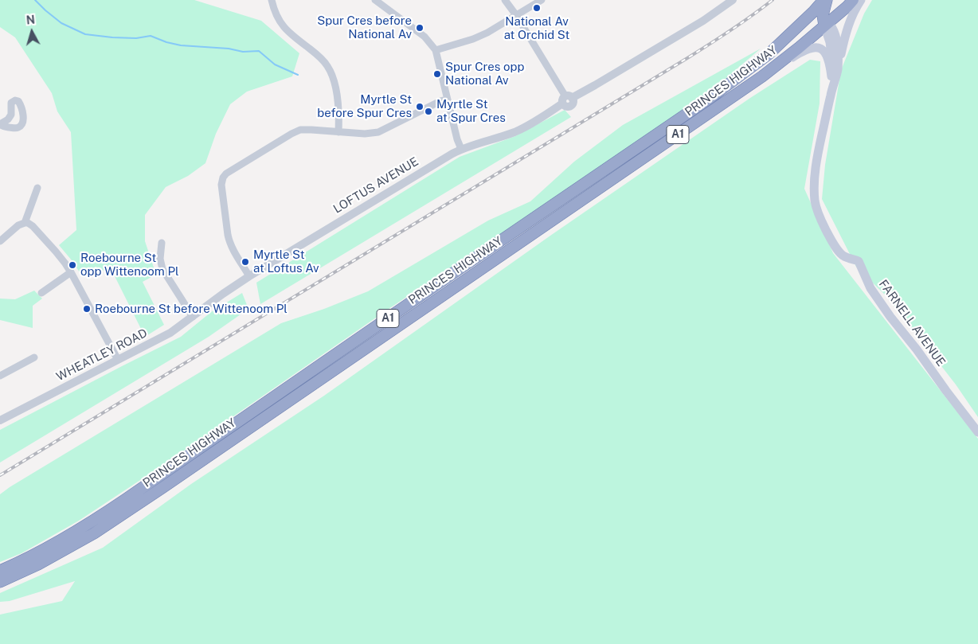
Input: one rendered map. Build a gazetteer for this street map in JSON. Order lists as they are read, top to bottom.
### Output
{
  "streets": {
    "highway": ["PRINCES HIGHWAY", "A1"],
    "main road": ["FARNELL AVENUE"],
    "street": ["LOFTUS AVENUE", "WHEATLEY ROAD"]
  },
  "crossings": [
    ["PRINCES HIGHWAY", "FARNELL AVENUE"],
    ["LOFTUS AVENUE", "WHEATLEY ROAD"]
  ],
  "places": [
    "National Av at Orchid St",
    "Spur Cres before National Av",
    "Spur Cres opp National Av",
    "Myrtle St before Spur Cres",
    "Myrtle St at Spur Cres",
    "Myrtle St at Loftus Av",
    "Roebourne St opp Wittenoom Pl",
    "Roebourne St before Wittenoom Pl"
  ],
  "north": "top"
}
